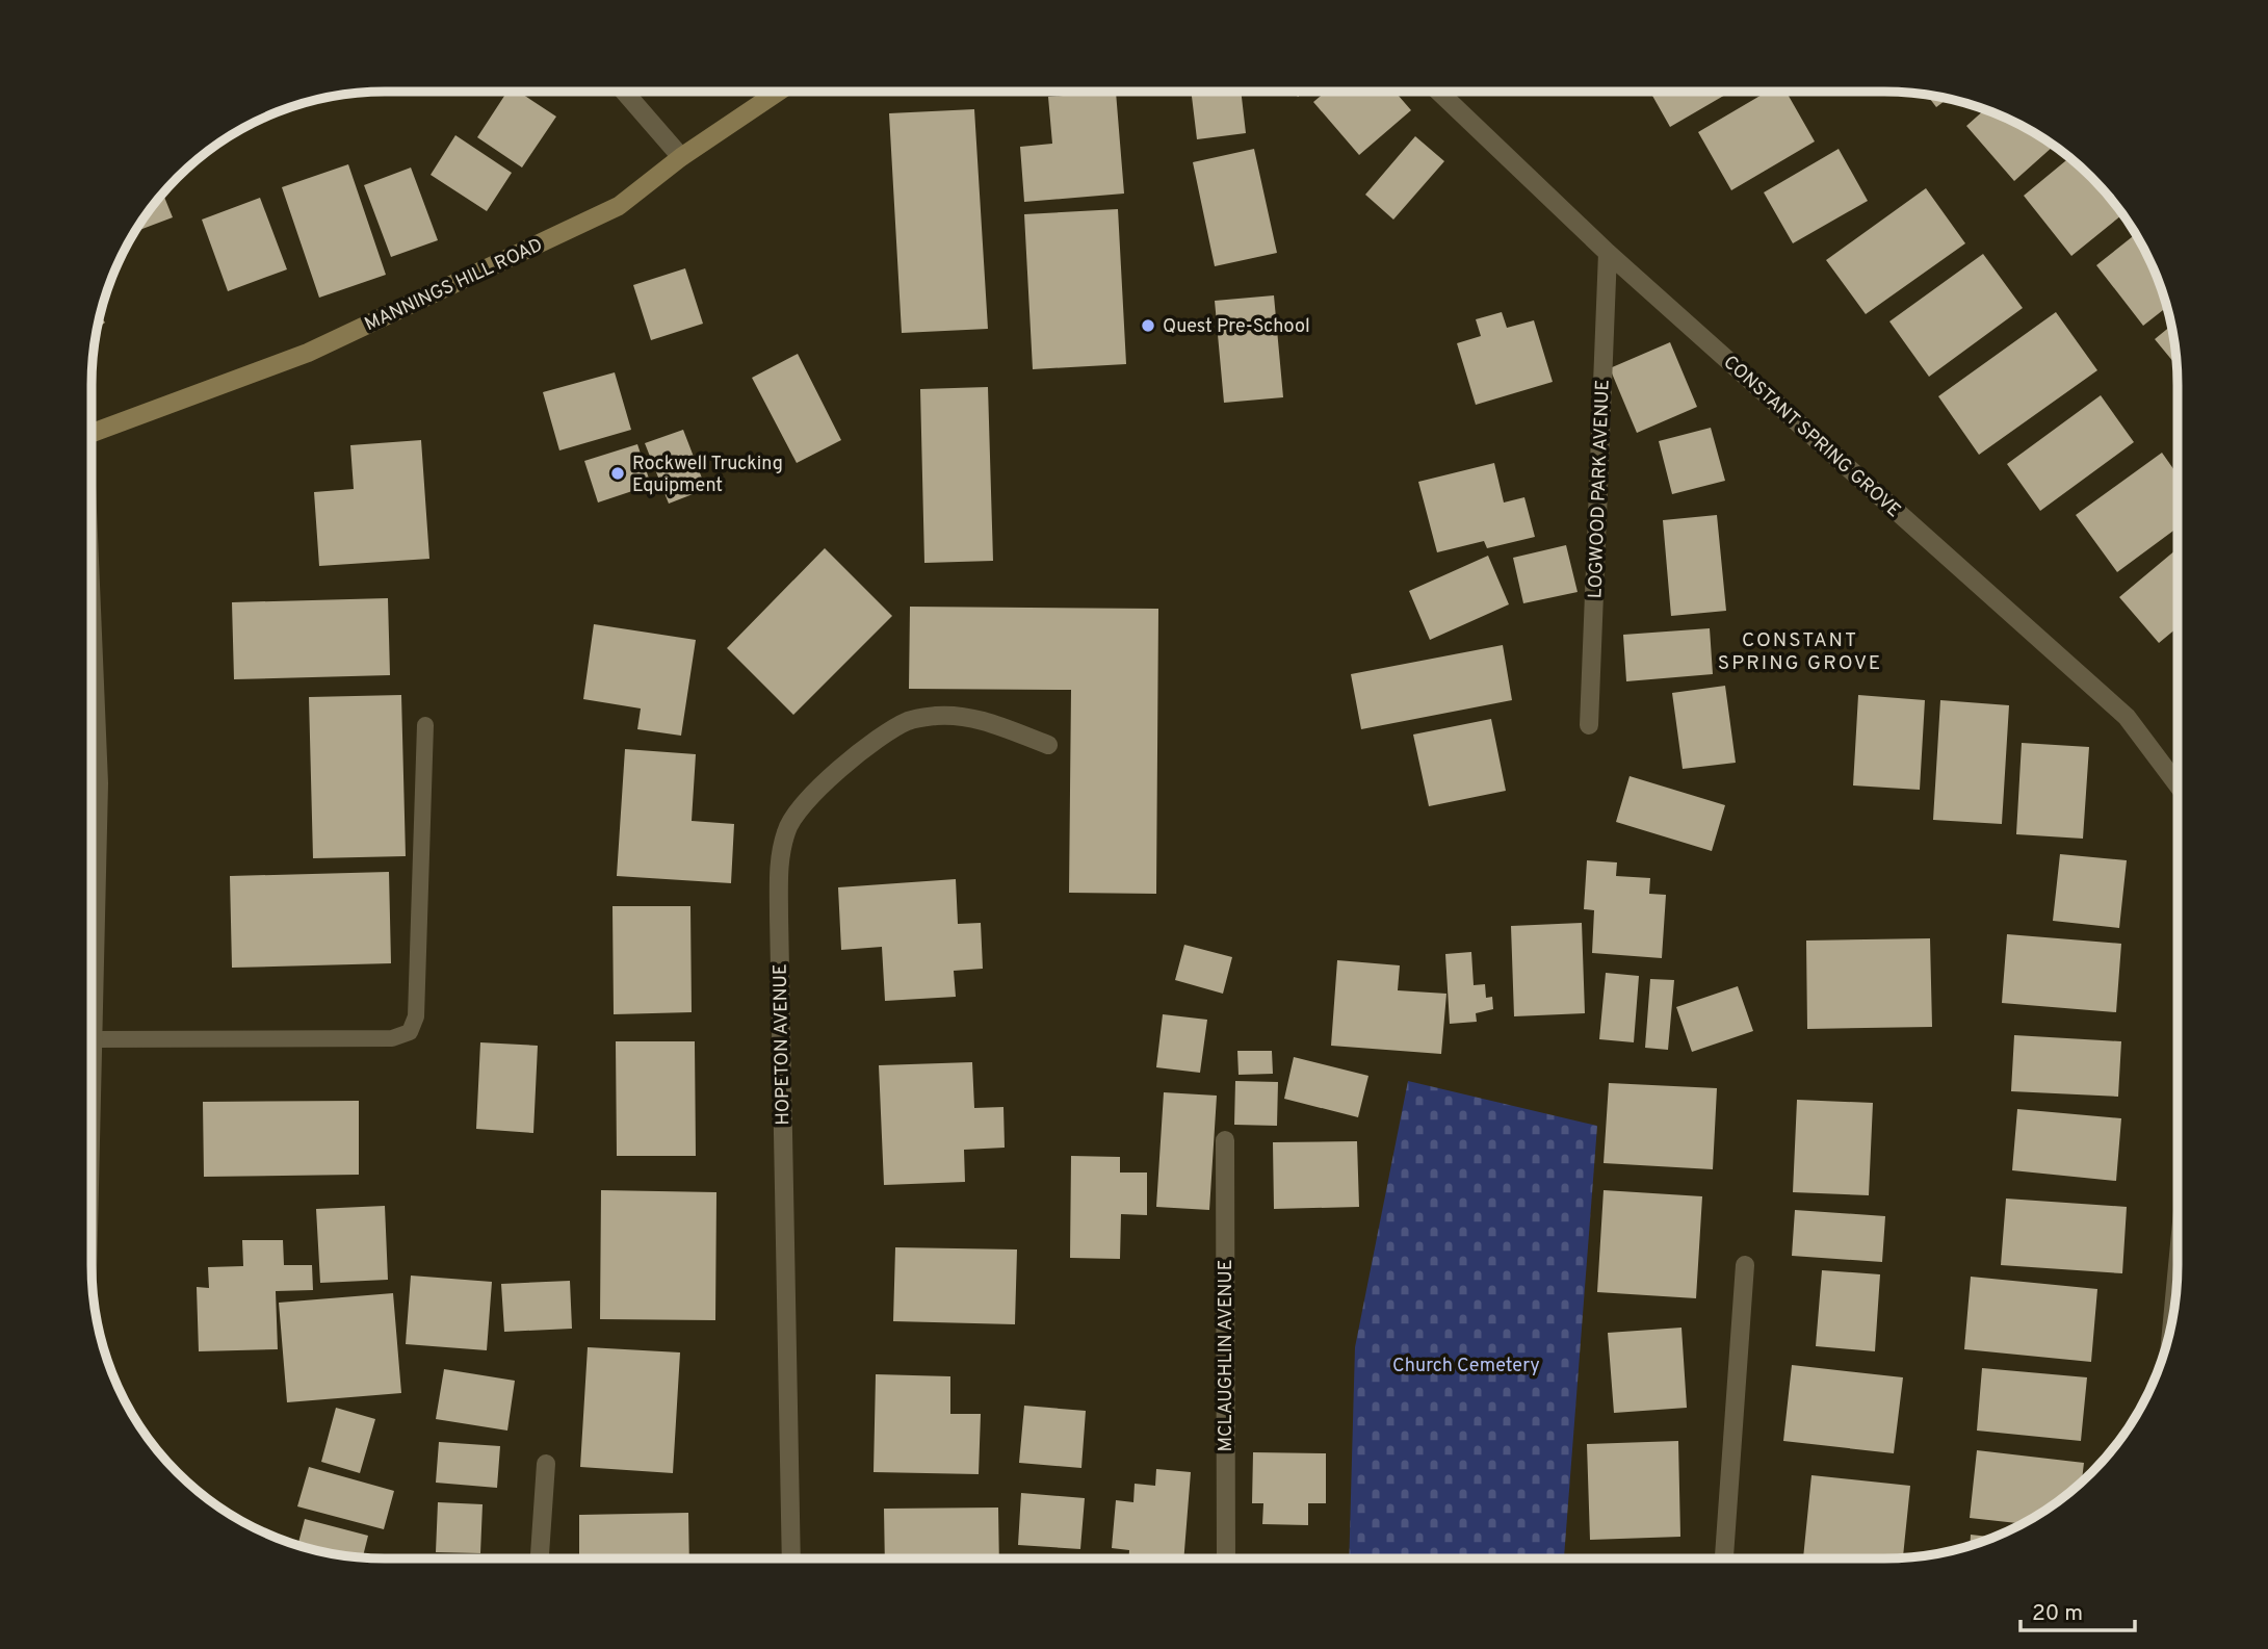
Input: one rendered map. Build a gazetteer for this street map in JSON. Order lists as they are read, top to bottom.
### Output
{
  "streets": {
    "main road": ["MANNINGS HILL ROAD"],
    "street": [
      "CONSTANT SPRING GROVE",
      "LOGWOOD PARK AVENUE",
      "HOPETON AVENUE",
      "MCLAUGHLIN AVENUE"
    ]
  },
  "crossings": [
    ["CONSTANT SPRING GROVE", "LOGWOOD PARK AVENUE"]
  ],
  "districts": ["CONSTANT SPRING GROVE"],
  "parks": ["Church Cemetery"],
  "places": ["Quest Pre-School", "Rockwell Trucking Equipment"],
  "scale_bar": "20 m"
}
